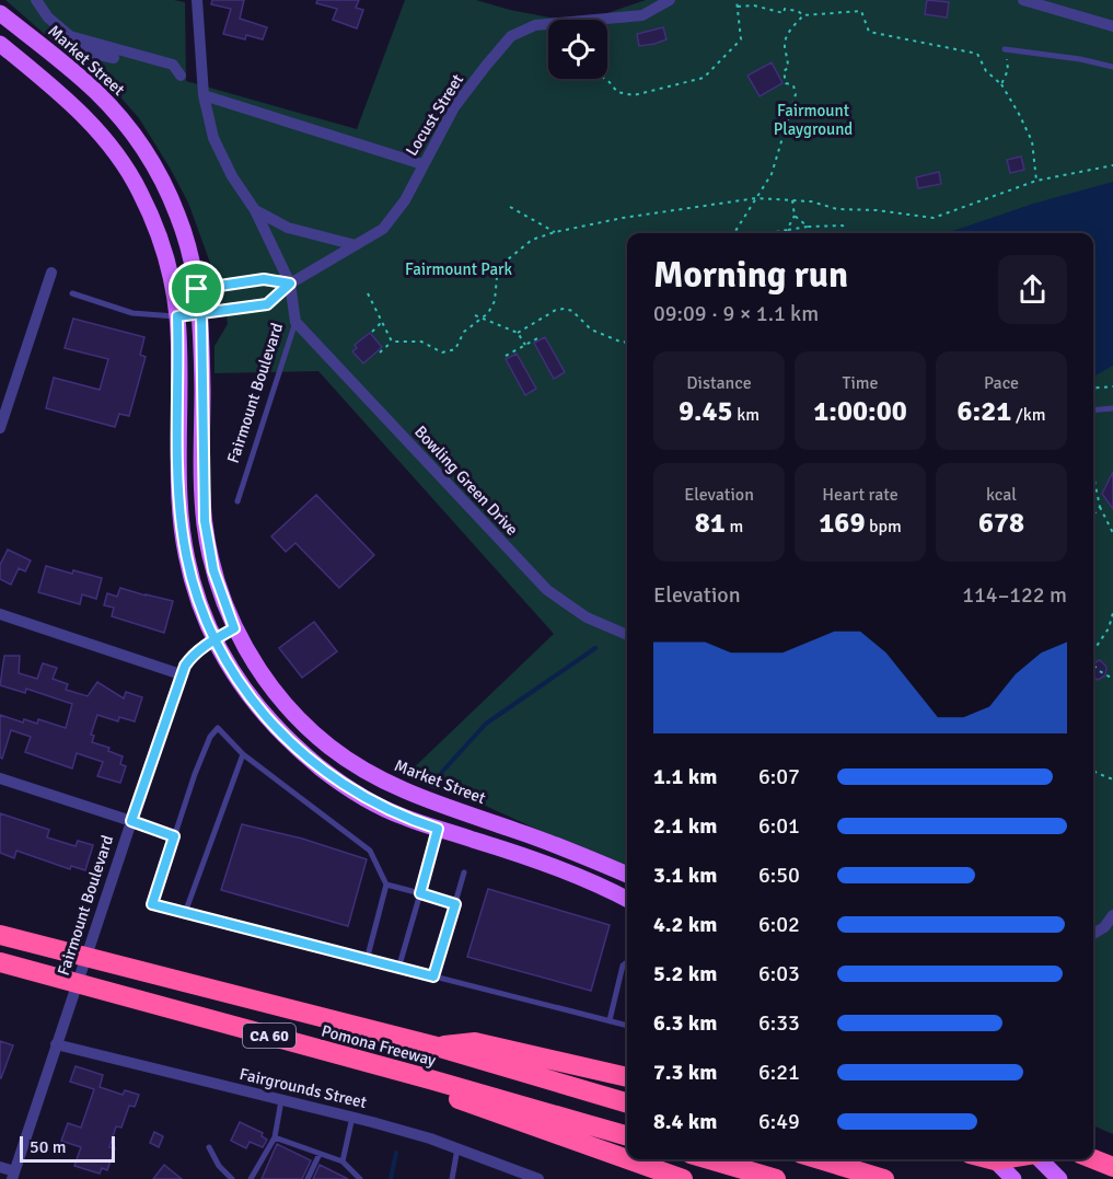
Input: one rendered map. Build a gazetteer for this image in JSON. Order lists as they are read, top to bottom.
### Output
{
  "streets": {
    "highway": ["CA 60", "Pomona Freeway"],
    "main road": ["Market Street"],
    "street": [
      "Locust Street",
      "Fairmount Boulevard",
      "Bowling Green Drive",
      "Fairgrounds Street"
    ]
  },
  "crossings": [
    ["Market Street", "Fairmount Boulevard"],
    ["Locust Street", "Fairmount Boulevard"],
    ["Fairmount Boulevard", "Bowling Green Drive"],
    ["Fairmount Boulevard", "Fairgrounds Street"]
  ],
  "parks": ["Fairmount Playground", "Fairmount Park"],
  "scale_bar": "50 m",
  "page": {
    "heading": ["Morning run", "09:09 · 9 × 1.1 km"],
    "stats": [
      ["Distance", "9.45 km"],
      ["Time", "1:00:00"],
      ["Pace", "6:21 /km"],
      ["Elevation", "81 m"],
      ["Heart rate", "169 bpm"],
      ["kcal", "678"]
    ],
    "chart": ["Elevation", "114–122 m"],
    "list": [
      {
        "name": "1.1 km",
        "note": "6:07"
      },
      {
        "name": "2.1 km",
        "note": "6:01"
      },
      {
        "name": "3.1 km",
        "note": "6:50"
      },
      {
        "name": "4.2 km",
        "note": "6:02"
      },
      {
        "name": "5.2 km",
        "note": "6:03"
      },
      {
        "name": "6.3 km",
        "note": "6:33"
      },
      {
        "name": "7.3 km",
        "note": "6:21"
      },
      {
        "name": "8.4 km",
        "note": "6:49"
      }
    ],
    "scale": "50 m"
  }
}
